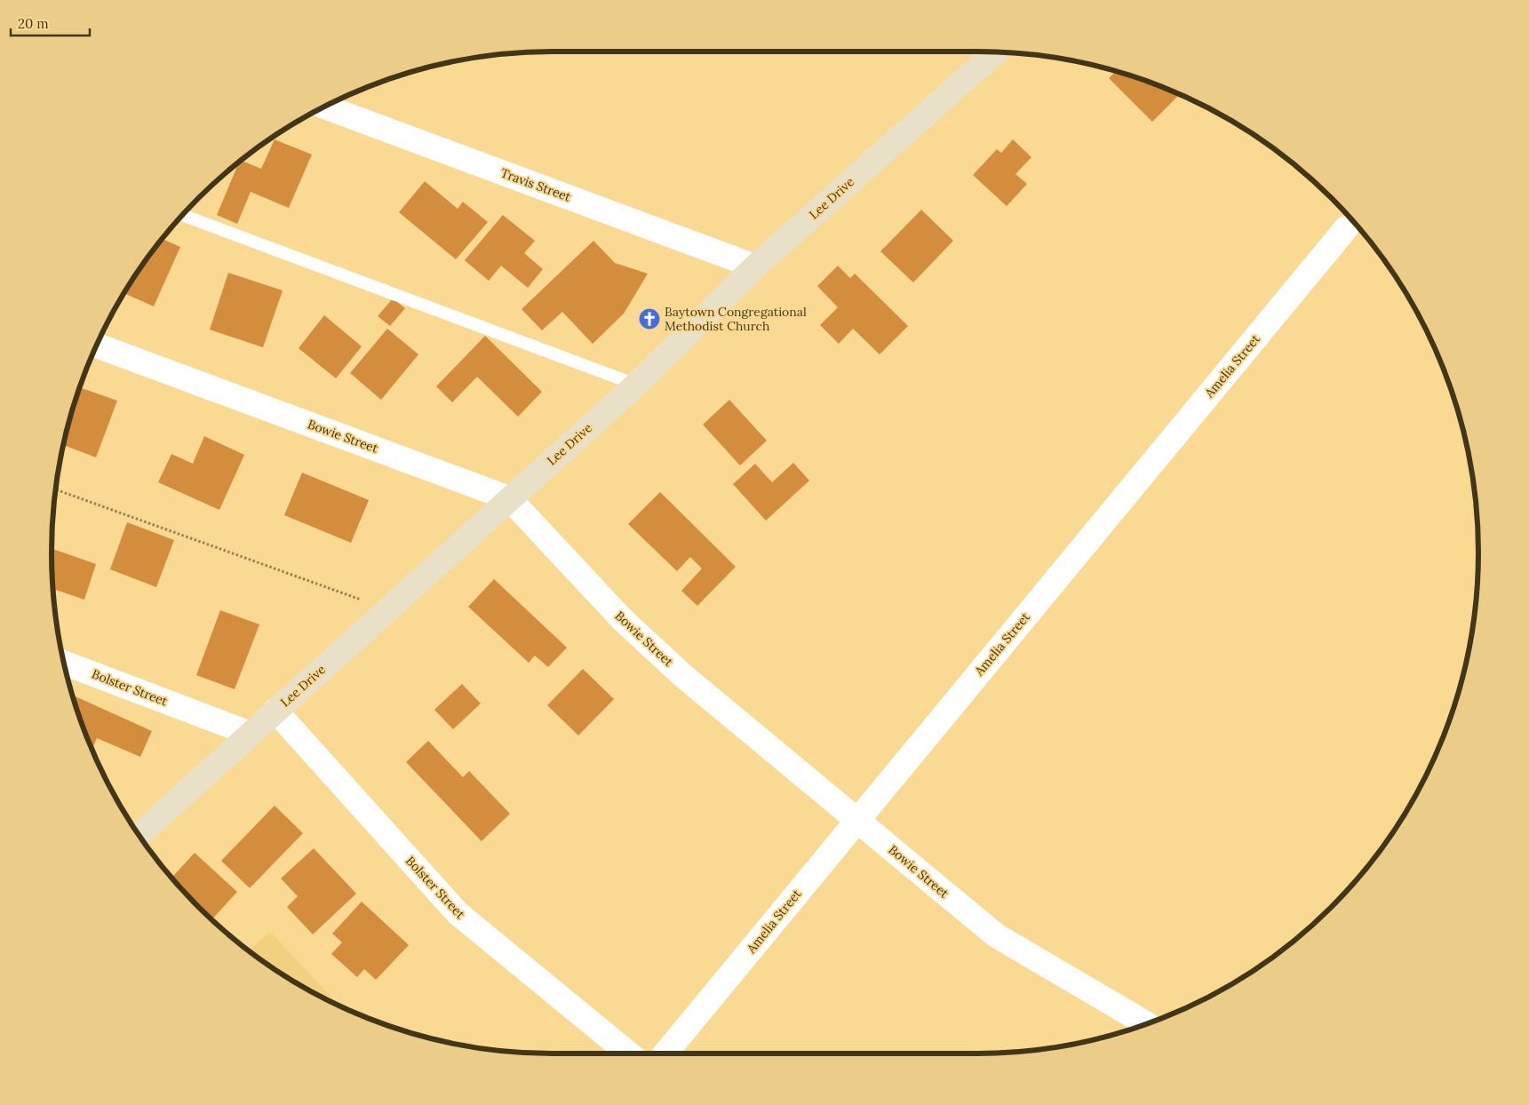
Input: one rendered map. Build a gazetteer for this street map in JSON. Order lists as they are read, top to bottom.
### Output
{
  "streets": {
    "main road": ["Lee Drive"],
    "street": [
      "Travis Street",
      "Amelia Street",
      "Bowie Street",
      "Bolster Street"
    ]
  },
  "crossings": [
    ["Travis Street", "Lee Drive"],
    ["Lee Drive", "Bowie Street"],
    ["Lee Drive", "Bolster Street"],
    ["Amelia Street", "Bowie Street"]
  ],
  "places": {
    "church": ["Baytown Congregational Methodist Church"]
  },
  "scale_bar": "20 m"
}
